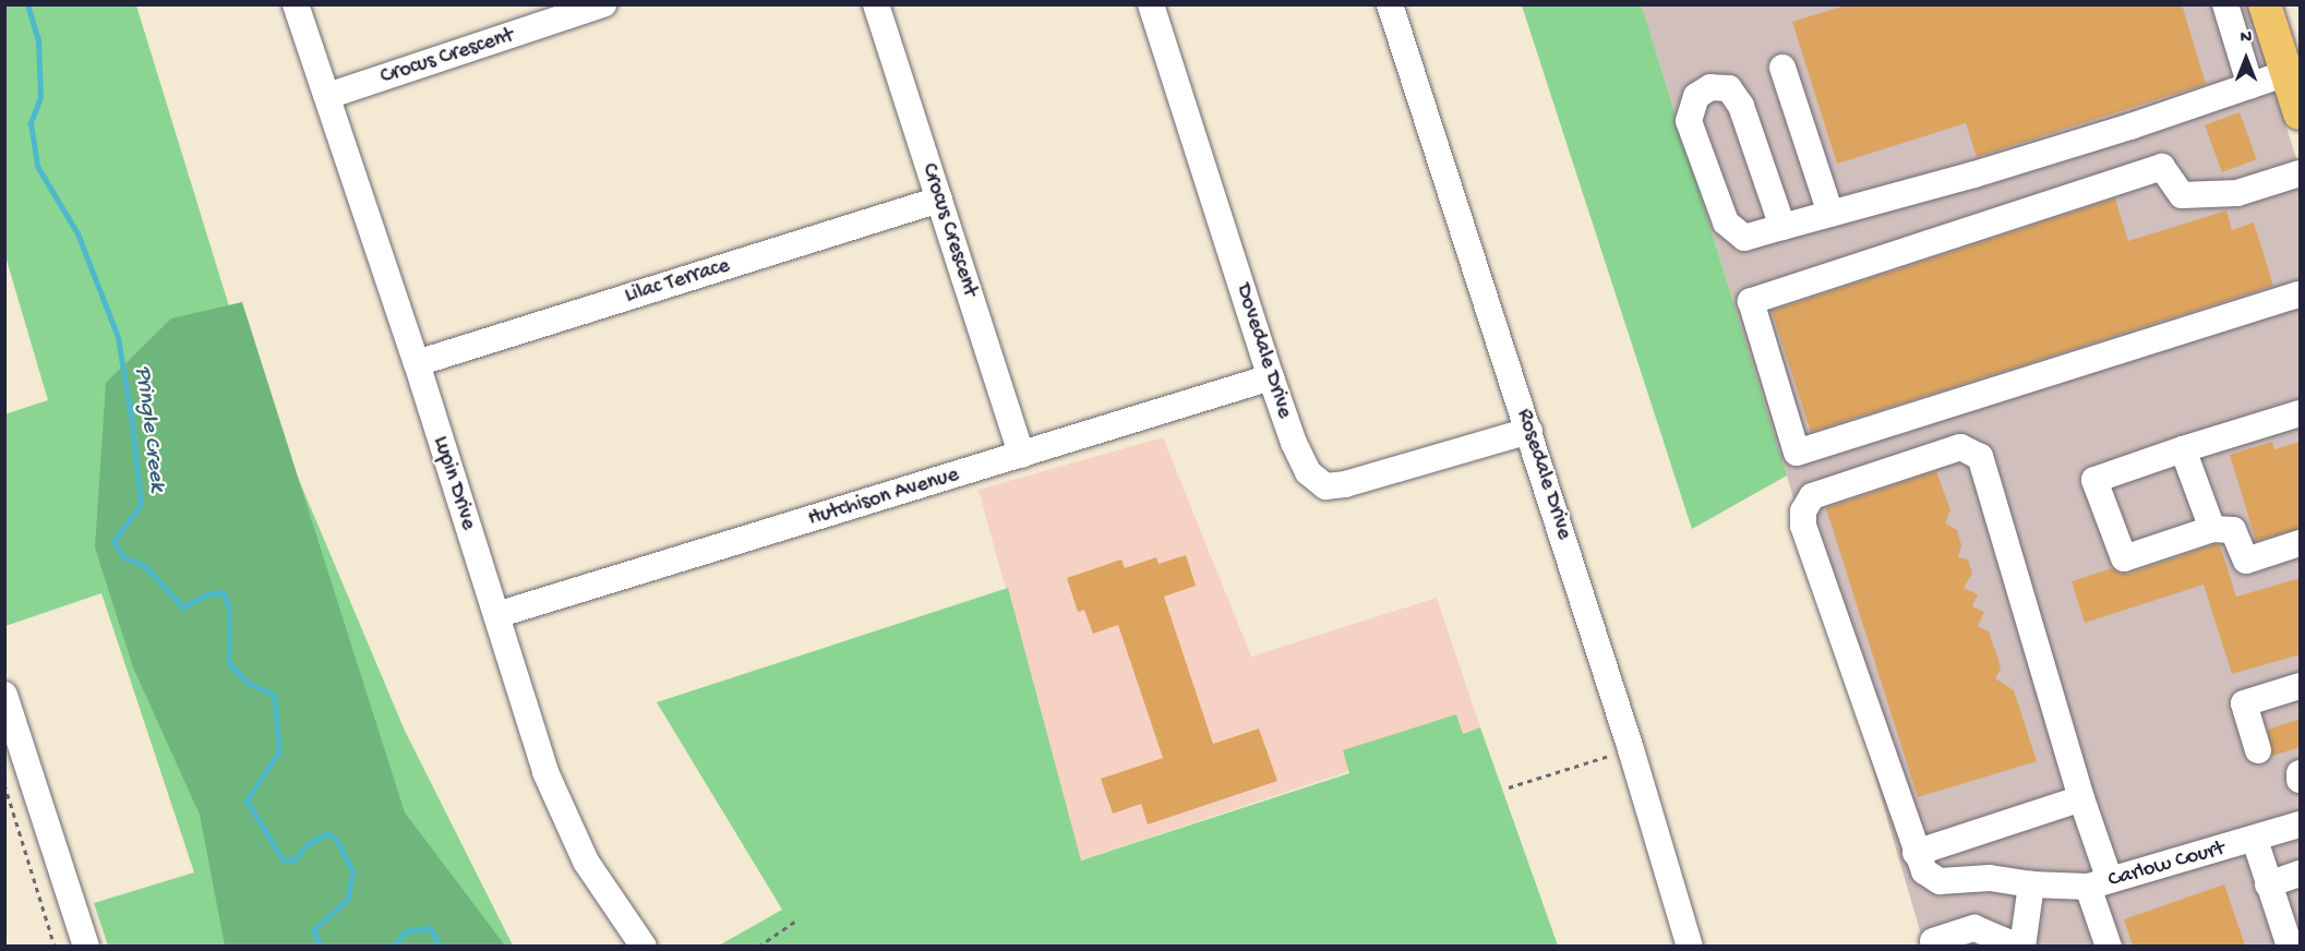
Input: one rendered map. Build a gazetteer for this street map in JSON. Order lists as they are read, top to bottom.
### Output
{
  "streets": {
    "street": [
      "Crocus Crescent",
      "Lilac Terrace",
      "Dovedale Drive",
      "Rosedale Drive",
      "Lupin Drive",
      "Hutchison Avenue",
      "Carlow Court"
    ]
  },
  "crossings": [
    ["Crocus Crescent", "Lilac Terrace"],
    ["Crocus Crescent", "Lupin Drive"],
    ["Crocus Crescent", "Hutchison Avenue"],
    ["Lilac Terrace", "Lupin Drive"],
    ["Dovedale Drive", "Rosedale Drive"],
    ["Dovedale Drive", "Hutchison Avenue"],
    ["Lupin Drive", "Hutchison Avenue"]
  ],
  "water": ["Pringle Creek"],
  "north": "top"
}
